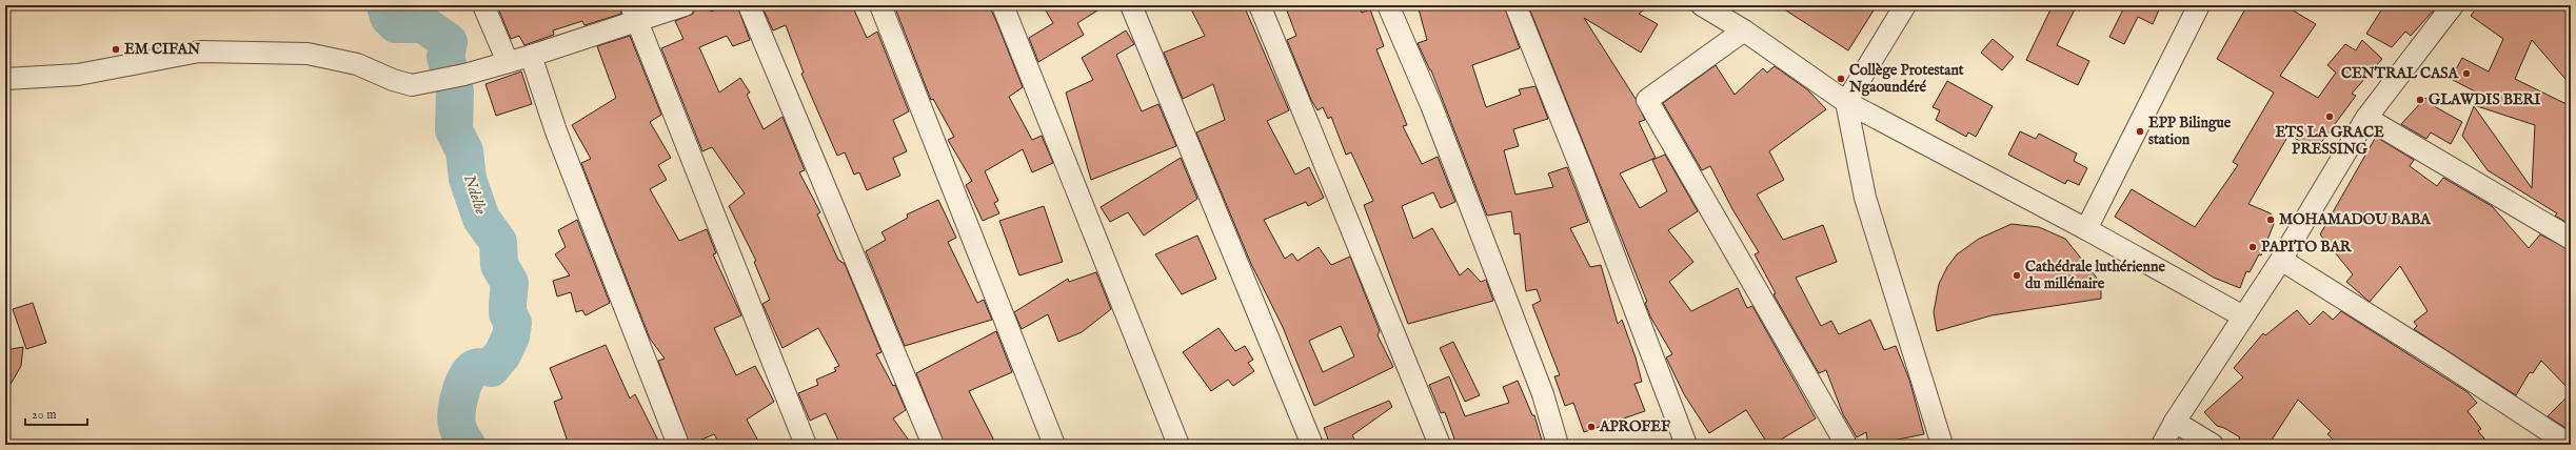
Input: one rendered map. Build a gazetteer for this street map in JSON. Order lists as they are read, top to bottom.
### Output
{
  "water": ["Ndelbe"],
  "places": [
    "EM CIFAN",
    "CENTRAL CASA",
    "Collège Protestant Ngaoundéré",
    "GLAWDIS BERI",
    "ETS LA GRACE PRESSING",
    "EPP Bilingue station",
    "MOHAMADOU BABA",
    "PAPITO BAR",
    "Cathédrale luthérienne du millénaire",
    "APROFEF"
  ],
  "scale_bar": "20 m"
}
